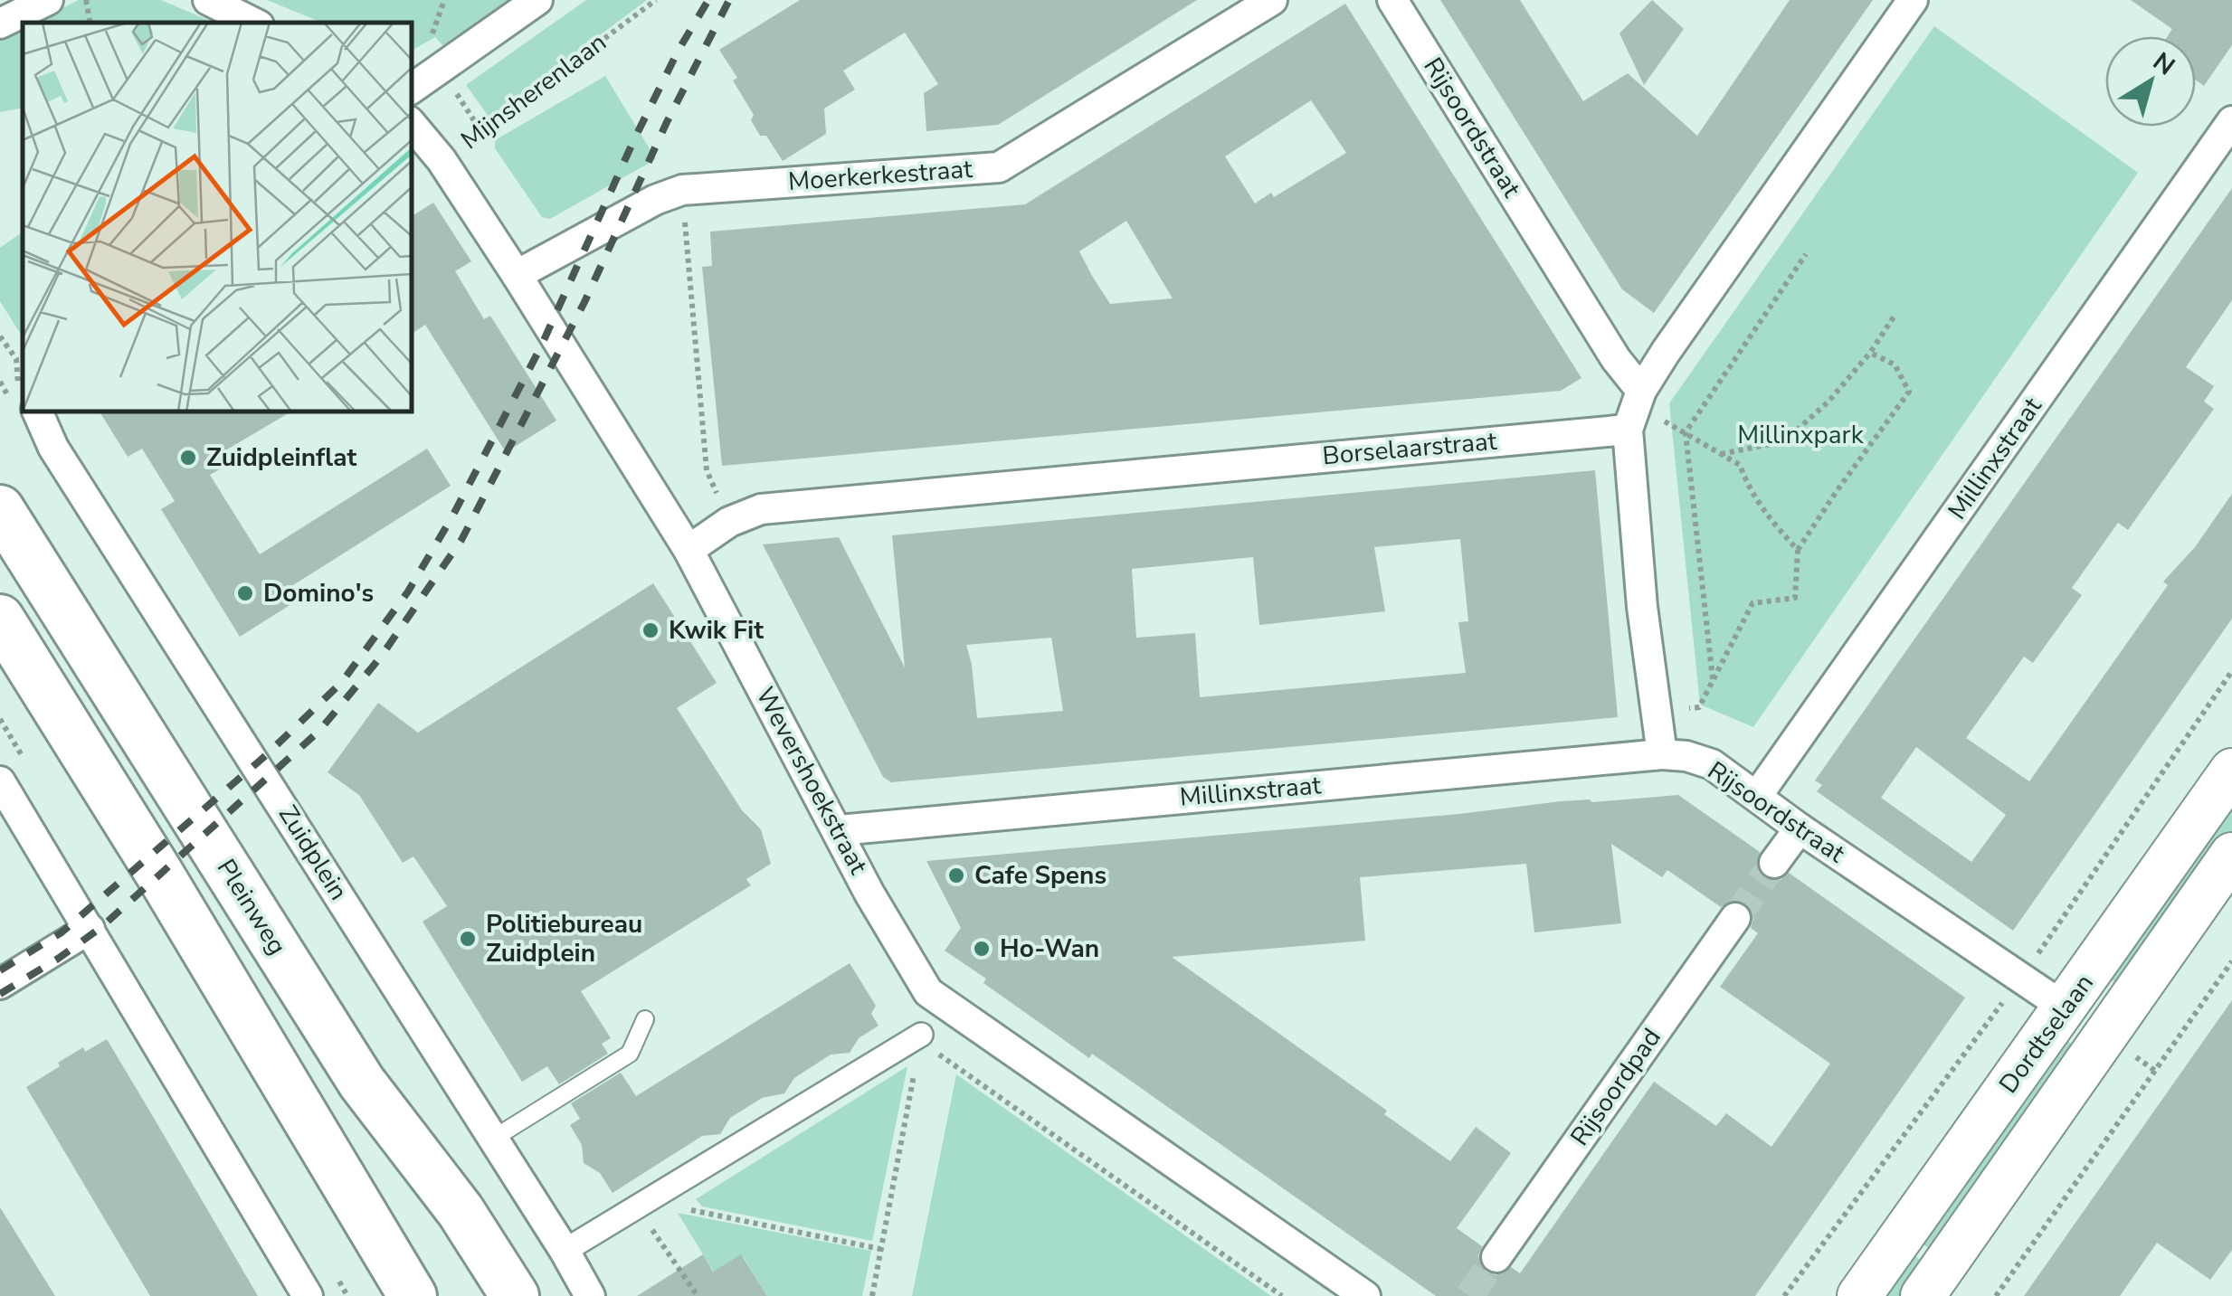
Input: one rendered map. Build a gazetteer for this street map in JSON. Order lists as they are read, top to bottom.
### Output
{
  "streets": {
    "main road": ["Pleinweg", "Dordtselaan"],
    "street": [
      "Rijsoordstraat",
      "Moerkerkestraat",
      "Borselaarstraat",
      "Millinxstraat",
      "Wevershoekstraat",
      "Zuidplein",
      "Rijsoordpad"
    ],
    "path": ["Mijnsherenlaan"]
  },
  "crossings": [
    ["Mijnsherenlaan", "Wevershoekstraat"],
    ["Rijsoordstraat", "Borselaarstraat"],
    ["Rijsoordstraat", "Millinxstraat"],
    ["Rijsoordstraat", "Dordtselaan"],
    ["Moerkerkestraat", "Wevershoekstraat"],
    ["Borselaarstraat", "Wevershoekstraat"],
    ["Millinxstraat", "Wevershoekstraat"]
  ],
  "parks": ["Millinxpark"],
  "places": [
    "Zuidpleinflat",
    "Domino's",
    "Kwik Fit",
    "Cafe Spens",
    "Politiebureau Zuidplein",
    "Ho-Wan"
  ],
  "north": "top right"
}
